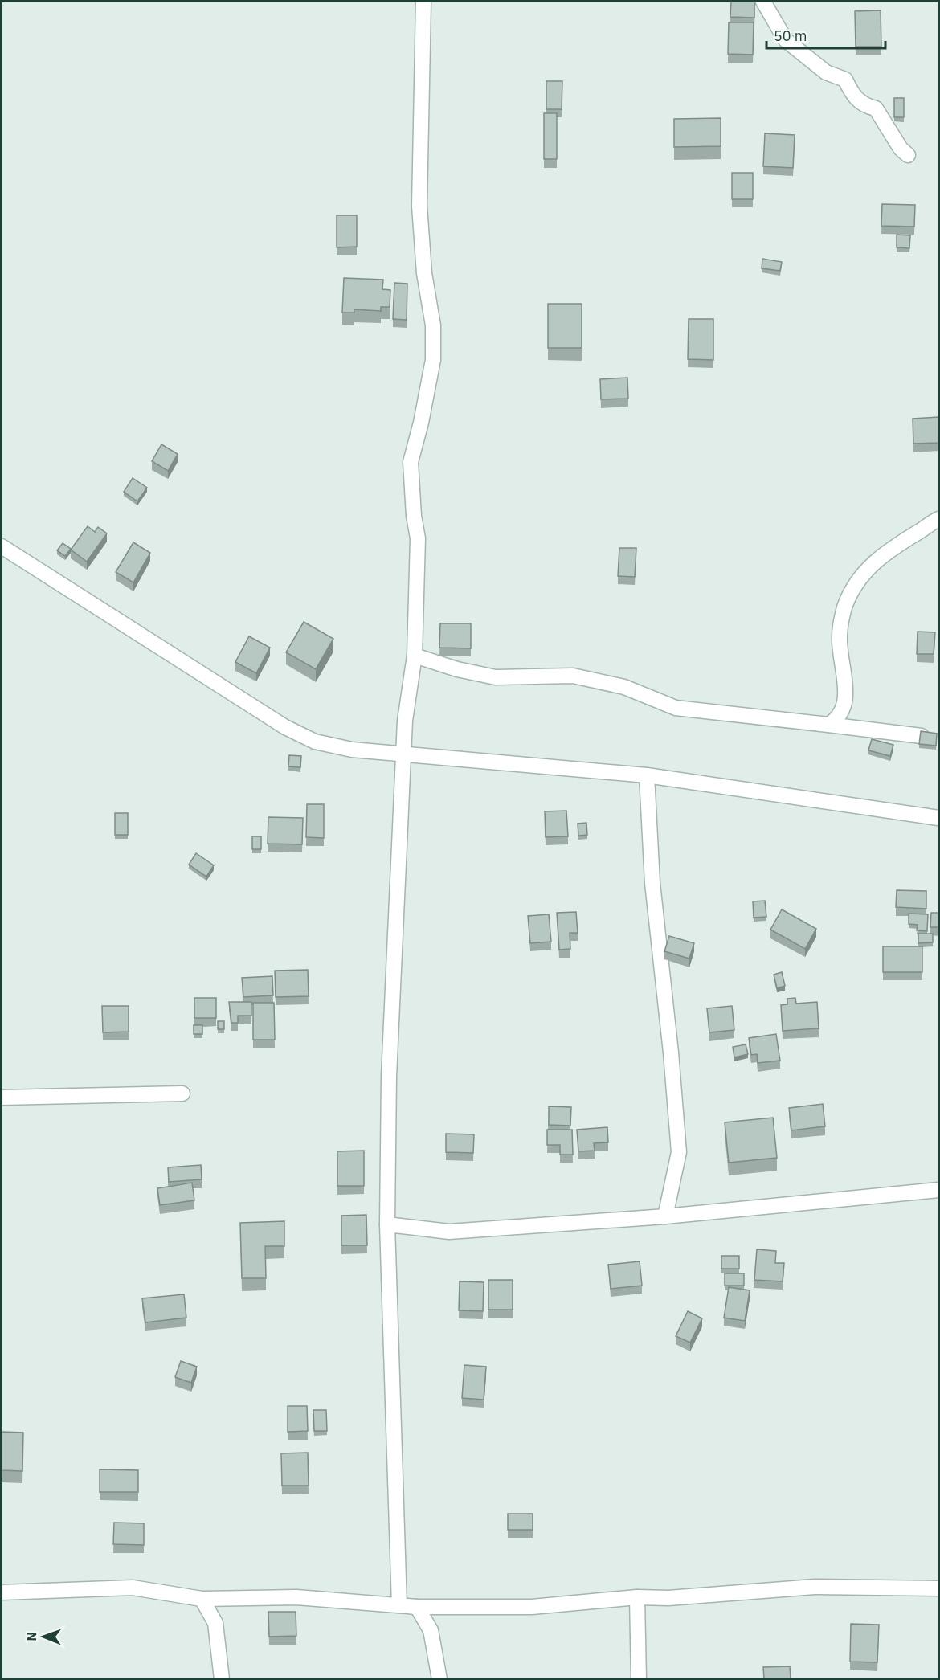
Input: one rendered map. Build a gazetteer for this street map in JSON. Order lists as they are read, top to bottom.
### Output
{
  "scale_bar": "50 m",
  "north": "left"
}
